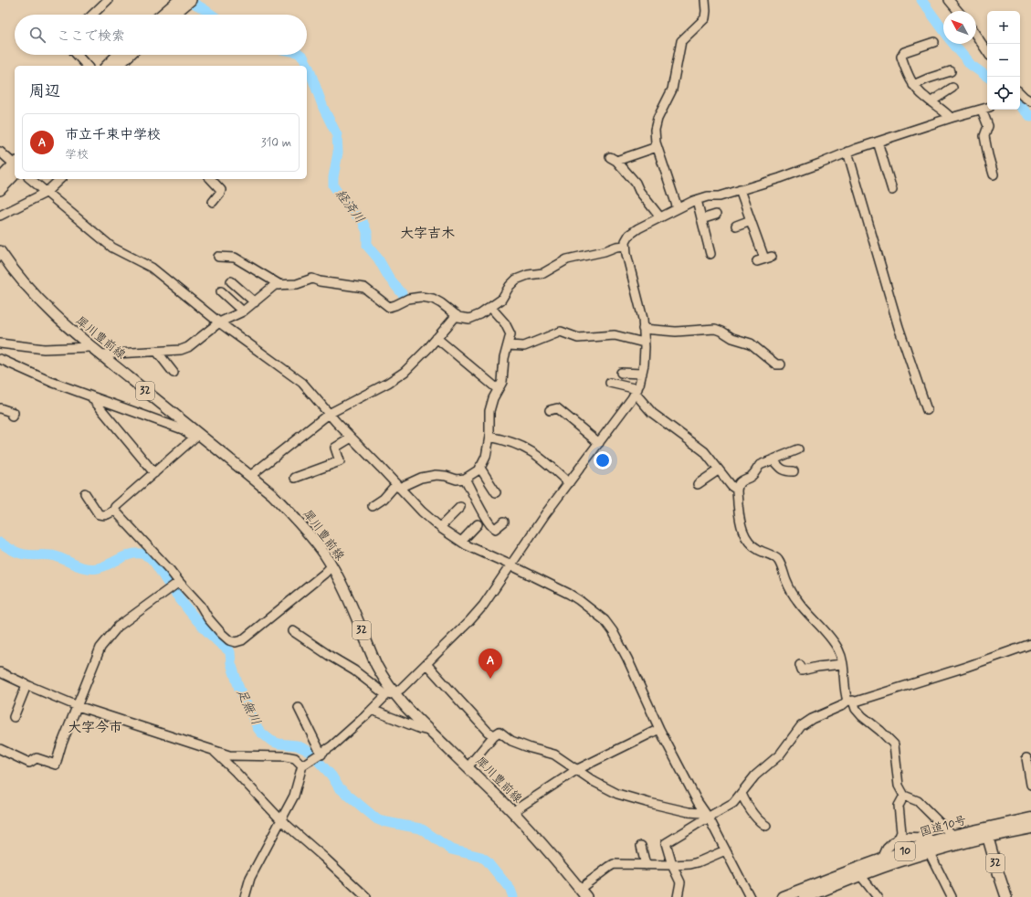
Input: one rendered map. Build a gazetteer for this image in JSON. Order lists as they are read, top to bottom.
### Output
{
  "streets": {
    "highway": ["国道10号", "10"],
    "main road": ["犀川豊前線", "32"]
  },
  "crossings": [
    ["32", "国道10号"]
  ],
  "districts": ["大字吉木", "大字今市"],
  "water": ["経済川", "足無川"],
  "north": "top left",
  "page": {
    "map_buttons": ["+", "−"],
    "search": "ここで検索",
    "heading": "周辺",
    "list": [
      {
        "mark": "A",
        "name": "市立千束中学校",
        "note": "学校",
        "value": "310 m"
      }
    ],
    "pins": "A"
  }
}
